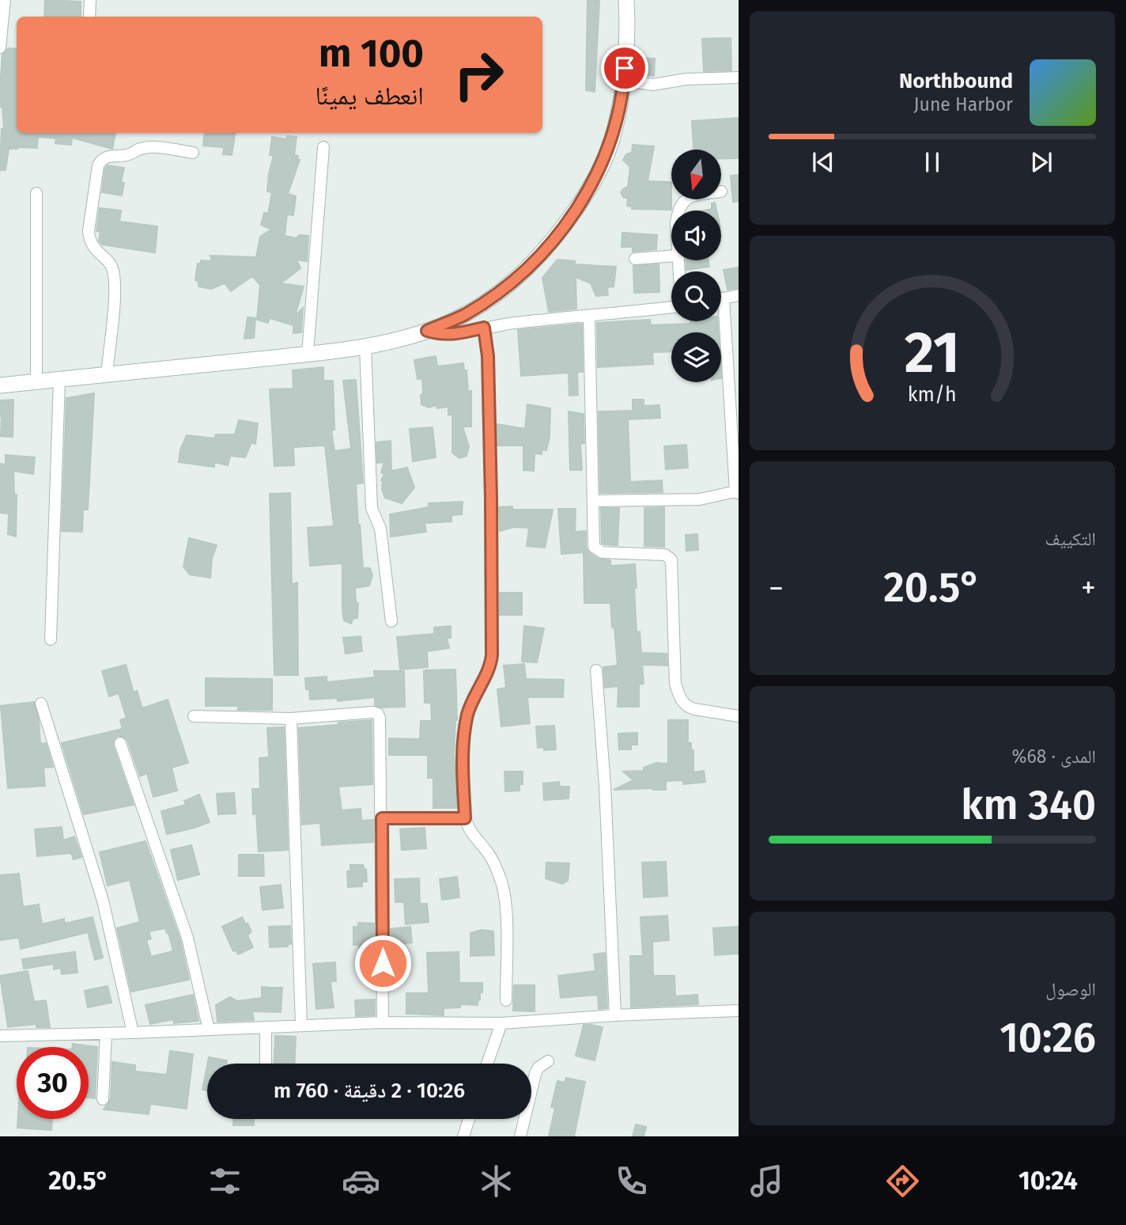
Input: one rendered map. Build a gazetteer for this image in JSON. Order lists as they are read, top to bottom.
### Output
{
  "north": "bottom",
  "page": {
    "turn": ["100 m", "انعطف يمينًا"],
    "song": ["Northbound", "June Harbor"],
    "tile": [
      "التكييف",
      ["المدى · 68%", "340 km"],
      ["الوصول", "10:26"]
    ],
    "heat": ["−", "20.5°", "+"],
    "limit": "30",
    "trip": "10:26 · 2 دقيقة · 760 m",
    "tabs": ["10:24", "20.5°"],
    "gauge": ["21", "km/h"]
  }
}
